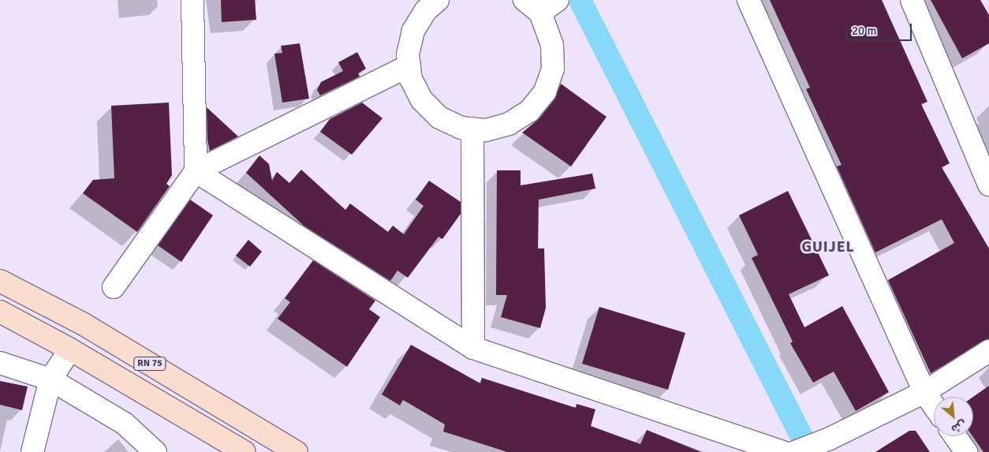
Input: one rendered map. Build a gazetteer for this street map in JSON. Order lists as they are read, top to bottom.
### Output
{
  "streets": {
    "main road": ["RN 75"]
  },
  "districts": ["GUIJEL"],
  "scale_bar": "20 m",
  "north": "bottom right"
}
